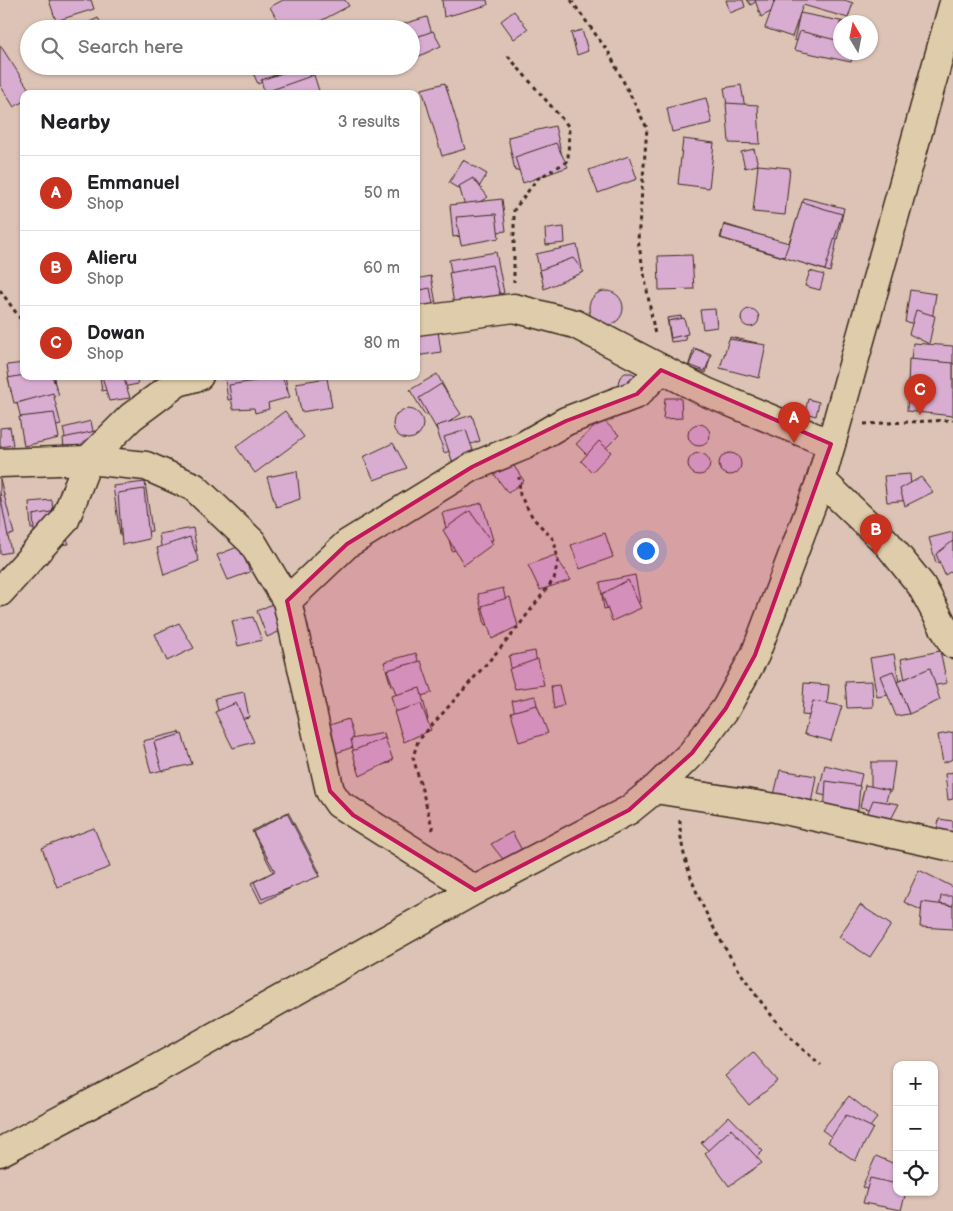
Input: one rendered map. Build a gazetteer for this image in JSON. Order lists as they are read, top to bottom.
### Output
{
  "north": "top",
  "page": {
    "search": "Search here",
    "heading": ["Nearby", "3 results"],
    "list": [
      {
        "mark": "A",
        "name": "Emmanuel",
        "note": "Shop",
        "value": "50 m"
      },
      {
        "mark": "B",
        "name": "Alieru",
        "note": "Shop",
        "value": "60 m"
      },
      {
        "mark": "C",
        "name": "Dowan",
        "note": "Shop",
        "value": "80 m"
      }
    ],
    "pins": ["C", "A", "B"],
    "map_buttons": ["+", "−"]
  }
}
